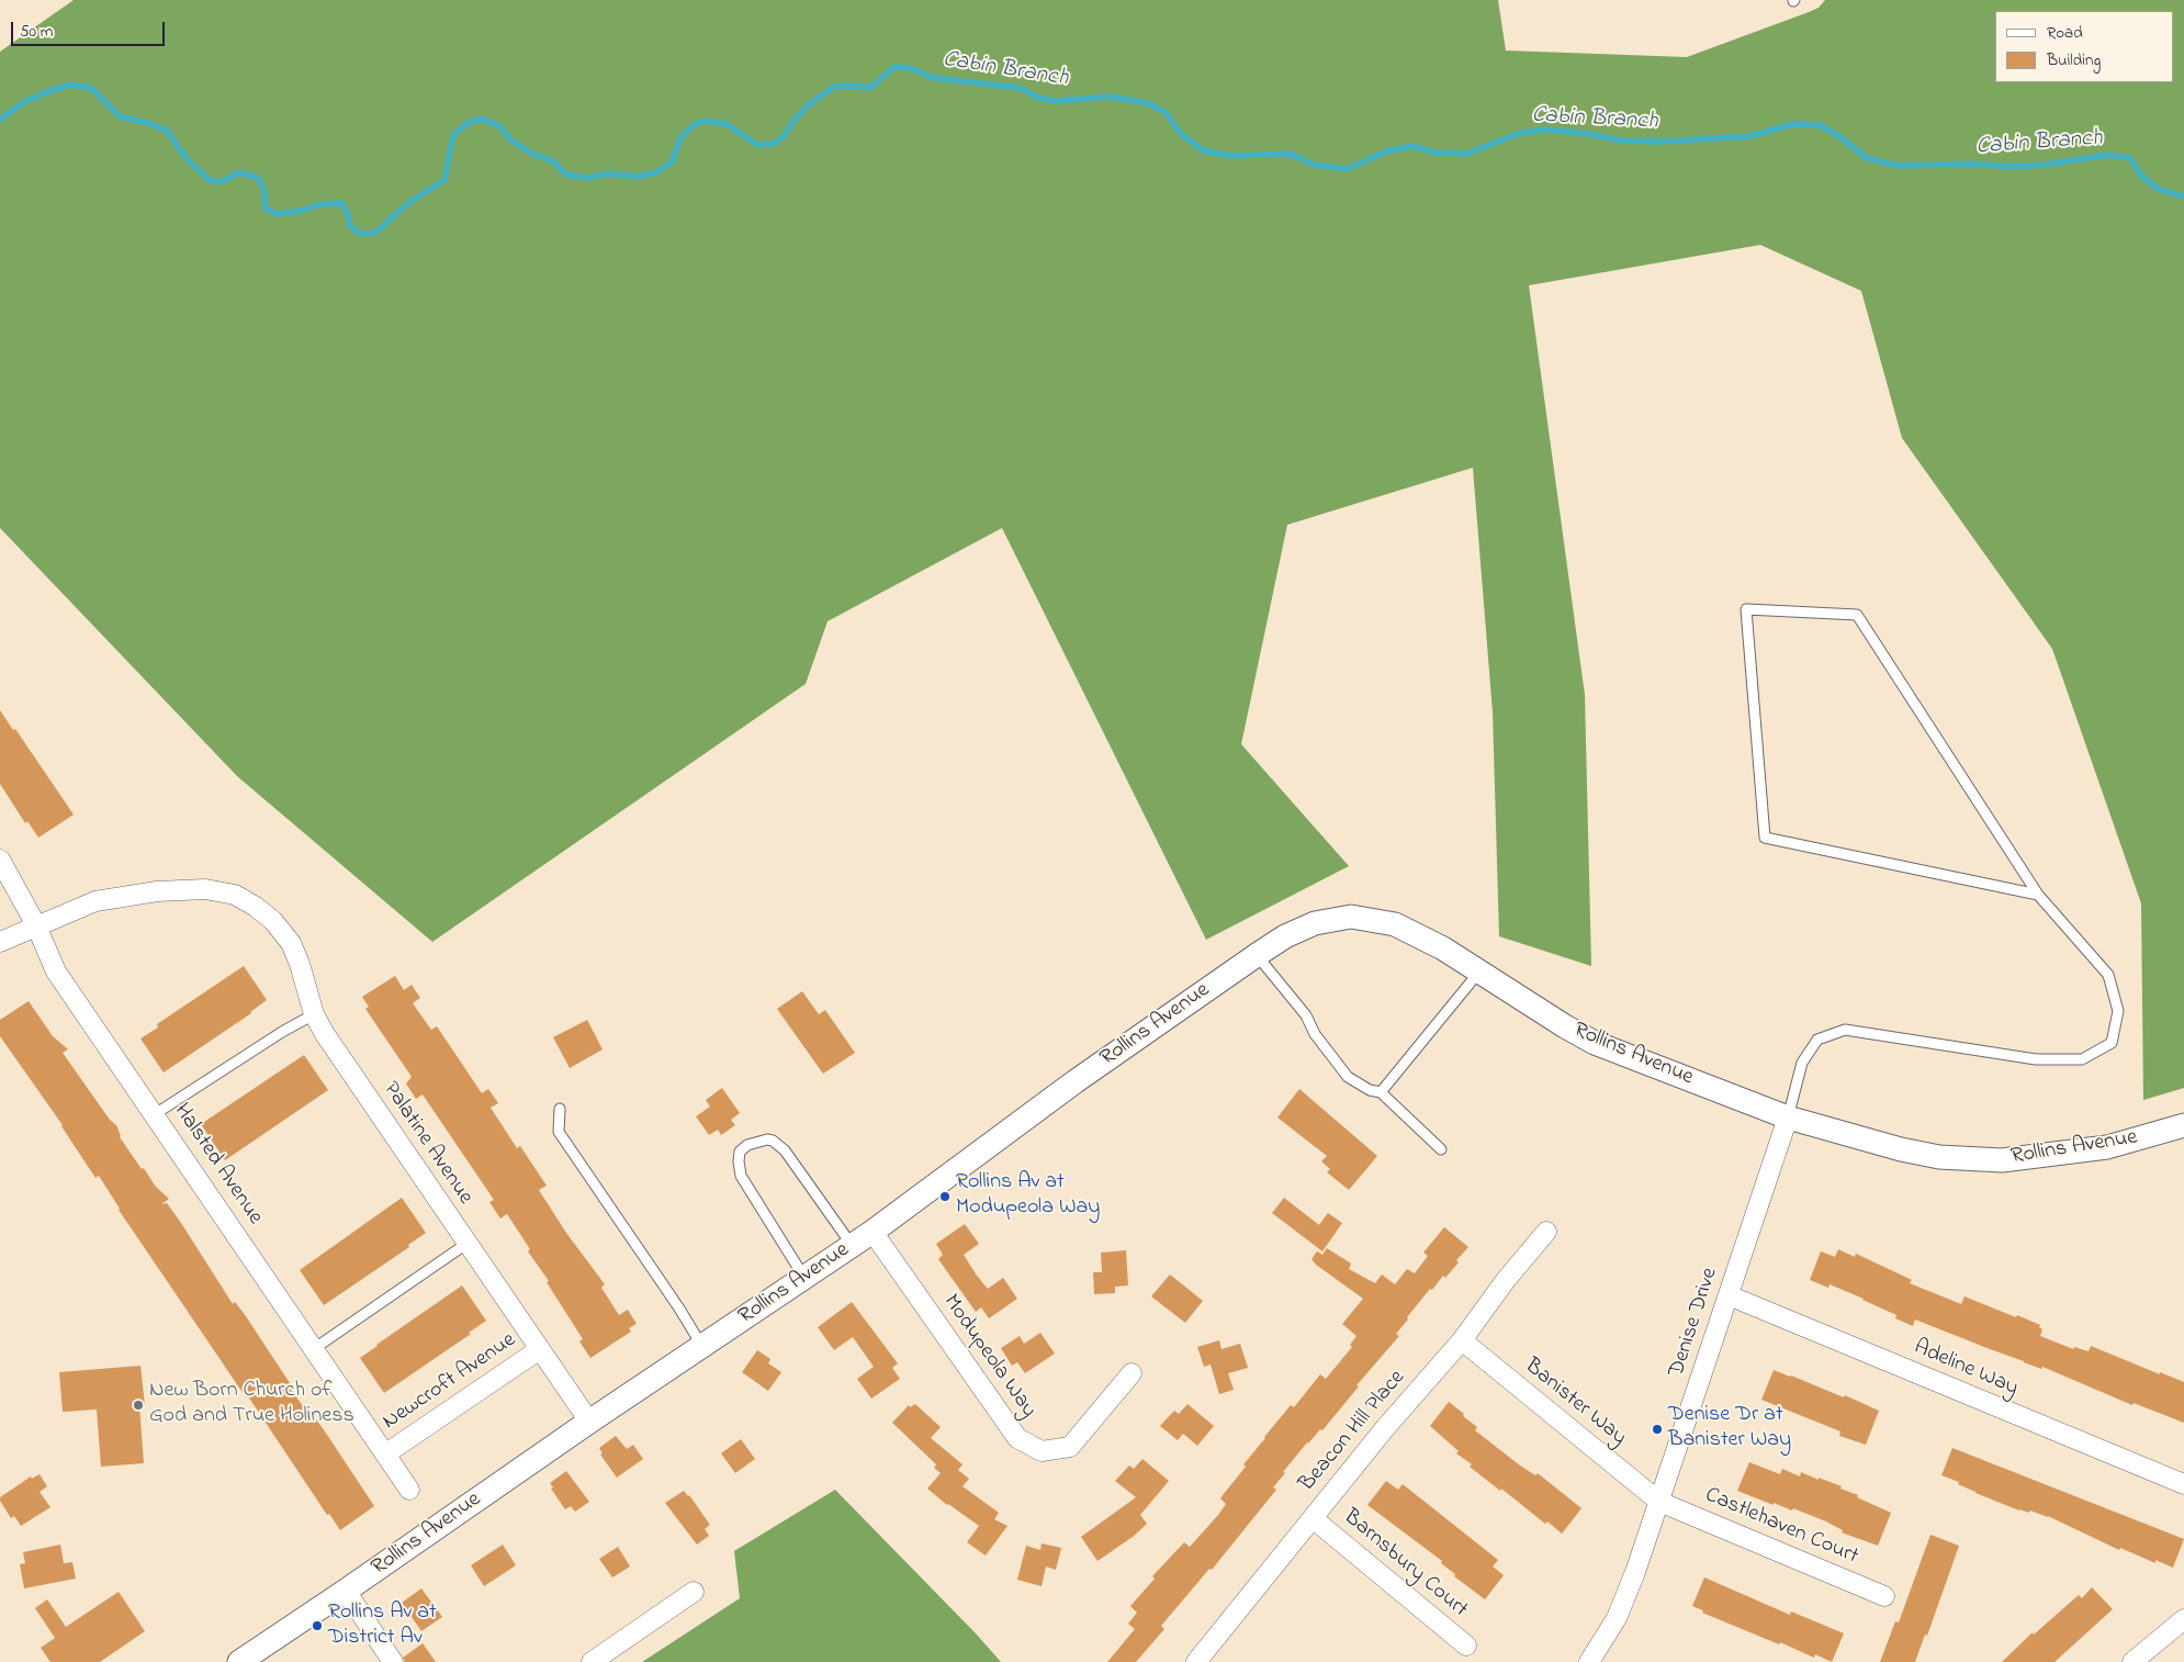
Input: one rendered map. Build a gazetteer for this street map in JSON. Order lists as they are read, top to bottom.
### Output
{
  "streets": {
    "street": [
      "Rollins Avenue",
      "Palatine Avenue",
      "Halsted Avenue",
      "Denise Drive",
      "Modupeola Way",
      "Adeline Way",
      "Newcroft Avenue",
      "Banister Way",
      "Beacon Hill Place",
      "Castlehaven Court",
      "Barnsbury Court"
    ]
  },
  "crossings": [
    ["Rollins Avenue", "Palatine Avenue"],
    ["Rollins Avenue", "Denise Drive"],
    ["Rollins Avenue", "Modupeola Way"],
    ["Palatine Avenue", "Halsted Avenue"],
    ["Palatine Avenue", "Newcroft Avenue"],
    ["Halsted Avenue", "Newcroft Avenue"],
    ["Denise Drive", "Adeline Way"],
    ["Denise Drive", "Banister Way"],
    ["Denise Drive", "Castlehaven Court"],
    ["Banister Way", "Beacon Hill Place"],
    ["Banister Way", "Castlehaven Court"],
    ["Beacon Hill Place", "Barnsbury Court"]
  ],
  "water": ["Cabin Branch"],
  "places": [
    "Rollins Av at Modupeola Way",
    "New Born Church of God and True Holiness",
    "Denise Dr at Banister Way",
    "Rollins Av at District Av"
  ],
  "legend": ["Road", "Building"],
  "scale_bar": "50 m"
}
